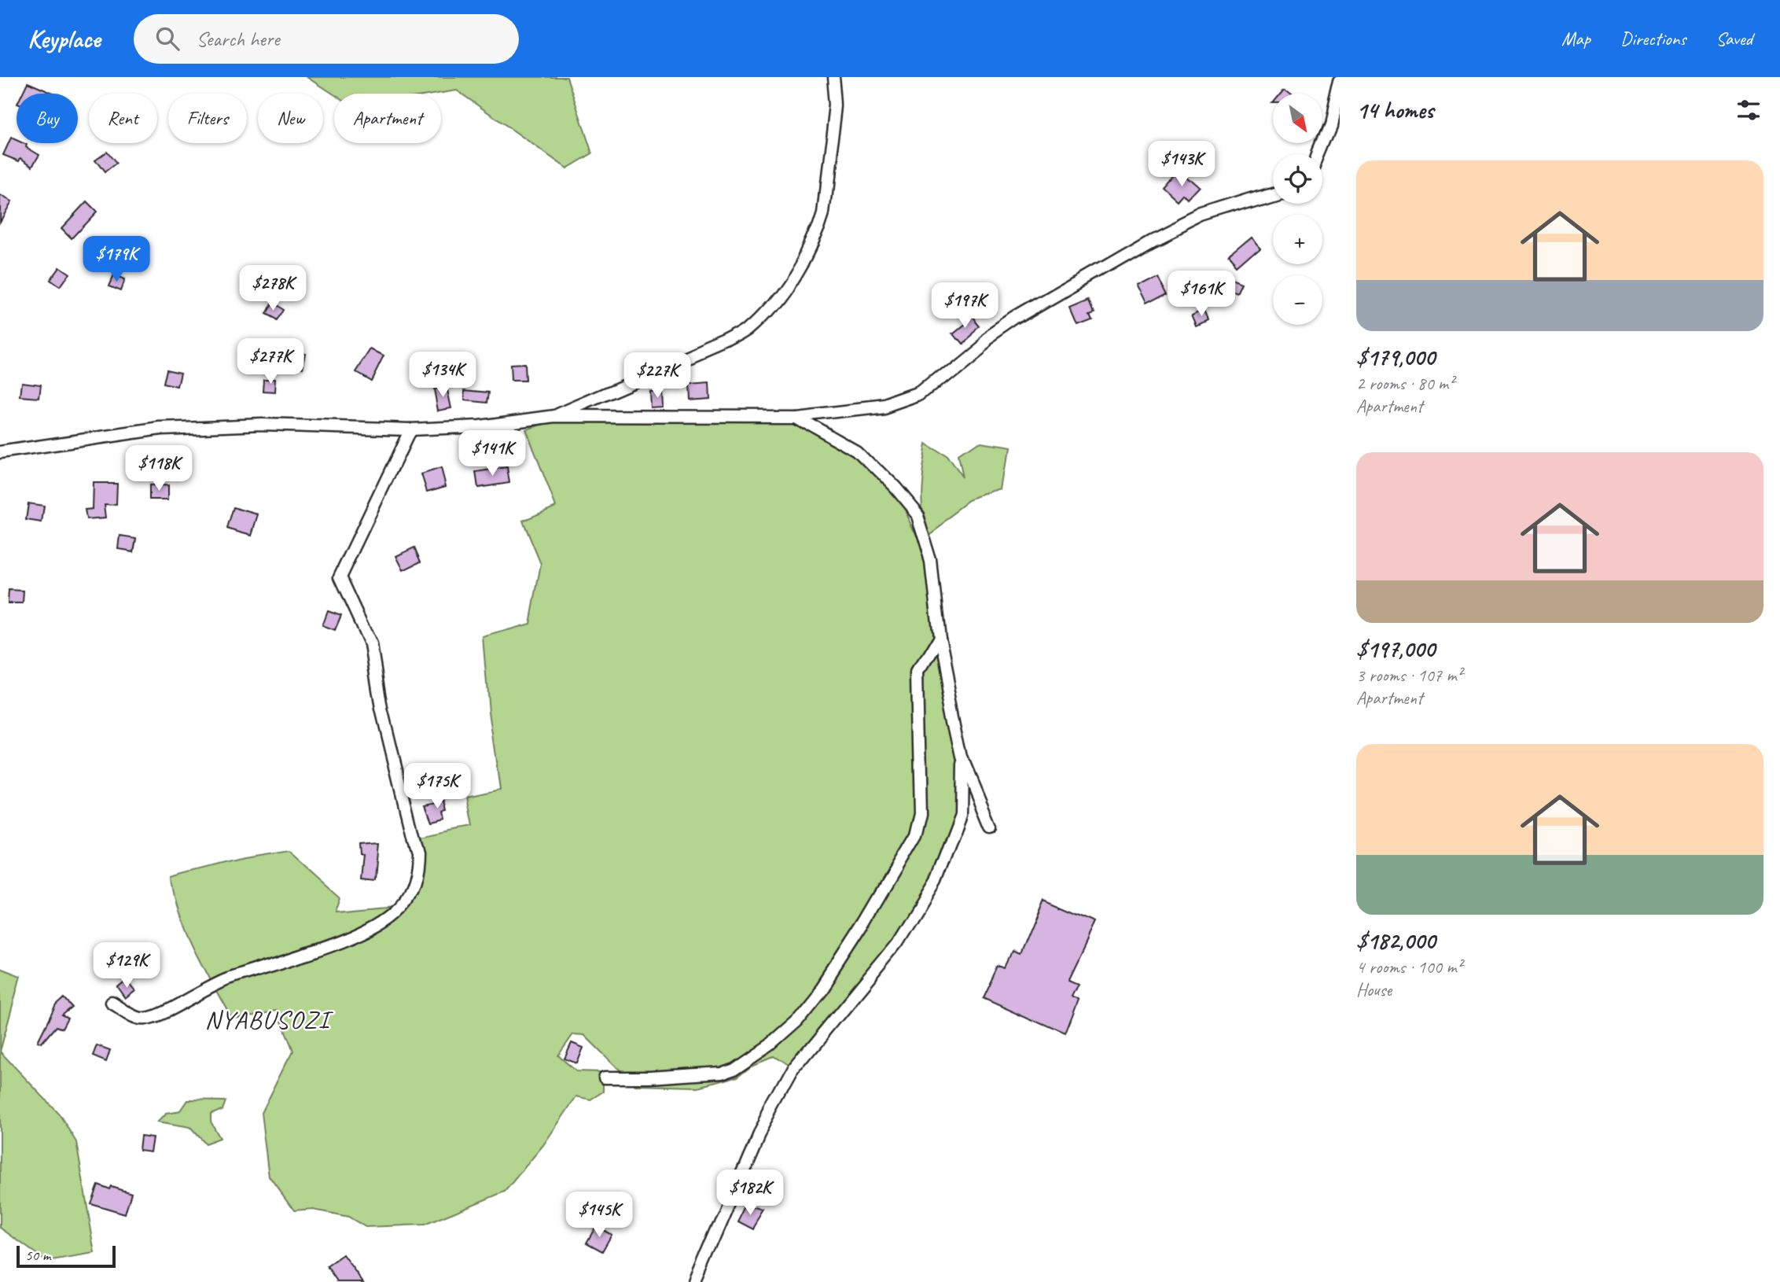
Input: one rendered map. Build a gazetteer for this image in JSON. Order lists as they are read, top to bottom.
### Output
{
  "districts": ["NYABUSOZI"],
  "scale_bar": "50 m",
  "north": "bottom right",
  "page": {
    "header": "Keyplace",
    "search": "Search here",
    "nav": ["Map", "Directions", "Saved"],
    "heading": "14 homes",
    "map_buttons": ["+", "−"],
    "chip": [
      "Buy",
      "Rent",
      "Filters",
      "New",
      "Apartment"
    ],
    "price": [
      "$143K",
      "$179K",
      "$278K",
      "$161K",
      "$197K",
      "$277K",
      "$134K",
      "$227K",
      "$141K",
      "$118K",
      "$175K",
      "$129K",
      "$182K",
      "$145K"
    ],
    "list": [
      {
        "name": "$179,000",
        "note": "2 rooms · 80 m² · Apartment"
      },
      {
        "name": "$197,000",
        "note": "3 rooms · 107 m² · Apartment"
      },
      {
        "name": "$182,000",
        "note": "4 rooms · 100 m² · House"
      }
    ],
    "scale": "50 m"
  }
}
